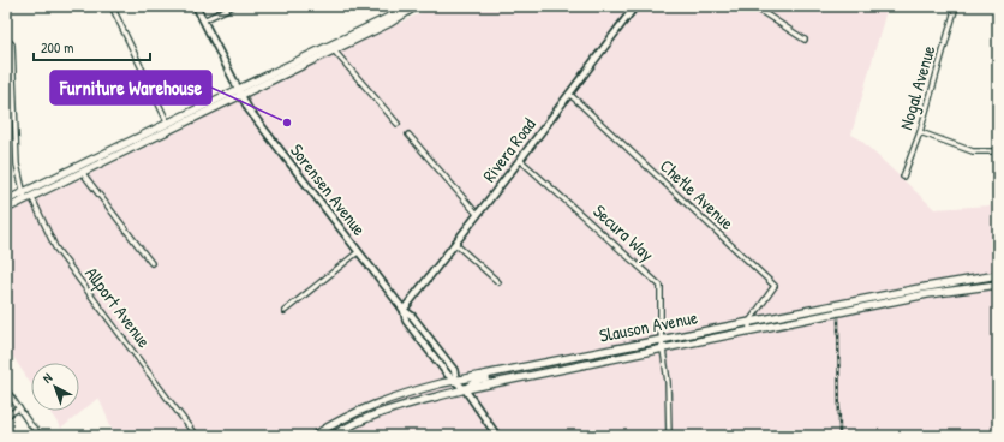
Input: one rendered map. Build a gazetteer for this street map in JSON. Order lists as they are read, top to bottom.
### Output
{
  "streets": {
    "main road": ["Slauson Avenue"],
    "street": [
      "Nogal Avenue",
      "Rivera Road",
      "Sorensen Avenue",
      "Chetle Avenue",
      "Secura Way",
      "Allport Avenue"
    ]
  },
  "crossings": [
    ["Rivera Road", "Sorensen Avenue"],
    ["Rivera Road", "Chetle Avenue"],
    ["Rivera Road", "Secura Way"],
    ["Sorensen Avenue", "Slauson Avenue"],
    ["Chetle Avenue", "Slauson Avenue"],
    ["Secura Way", "Slauson Avenue"]
  ],
  "places": ["Furniture Warehouse"],
  "scale_bar": "200 m",
  "north": "top left"
}
